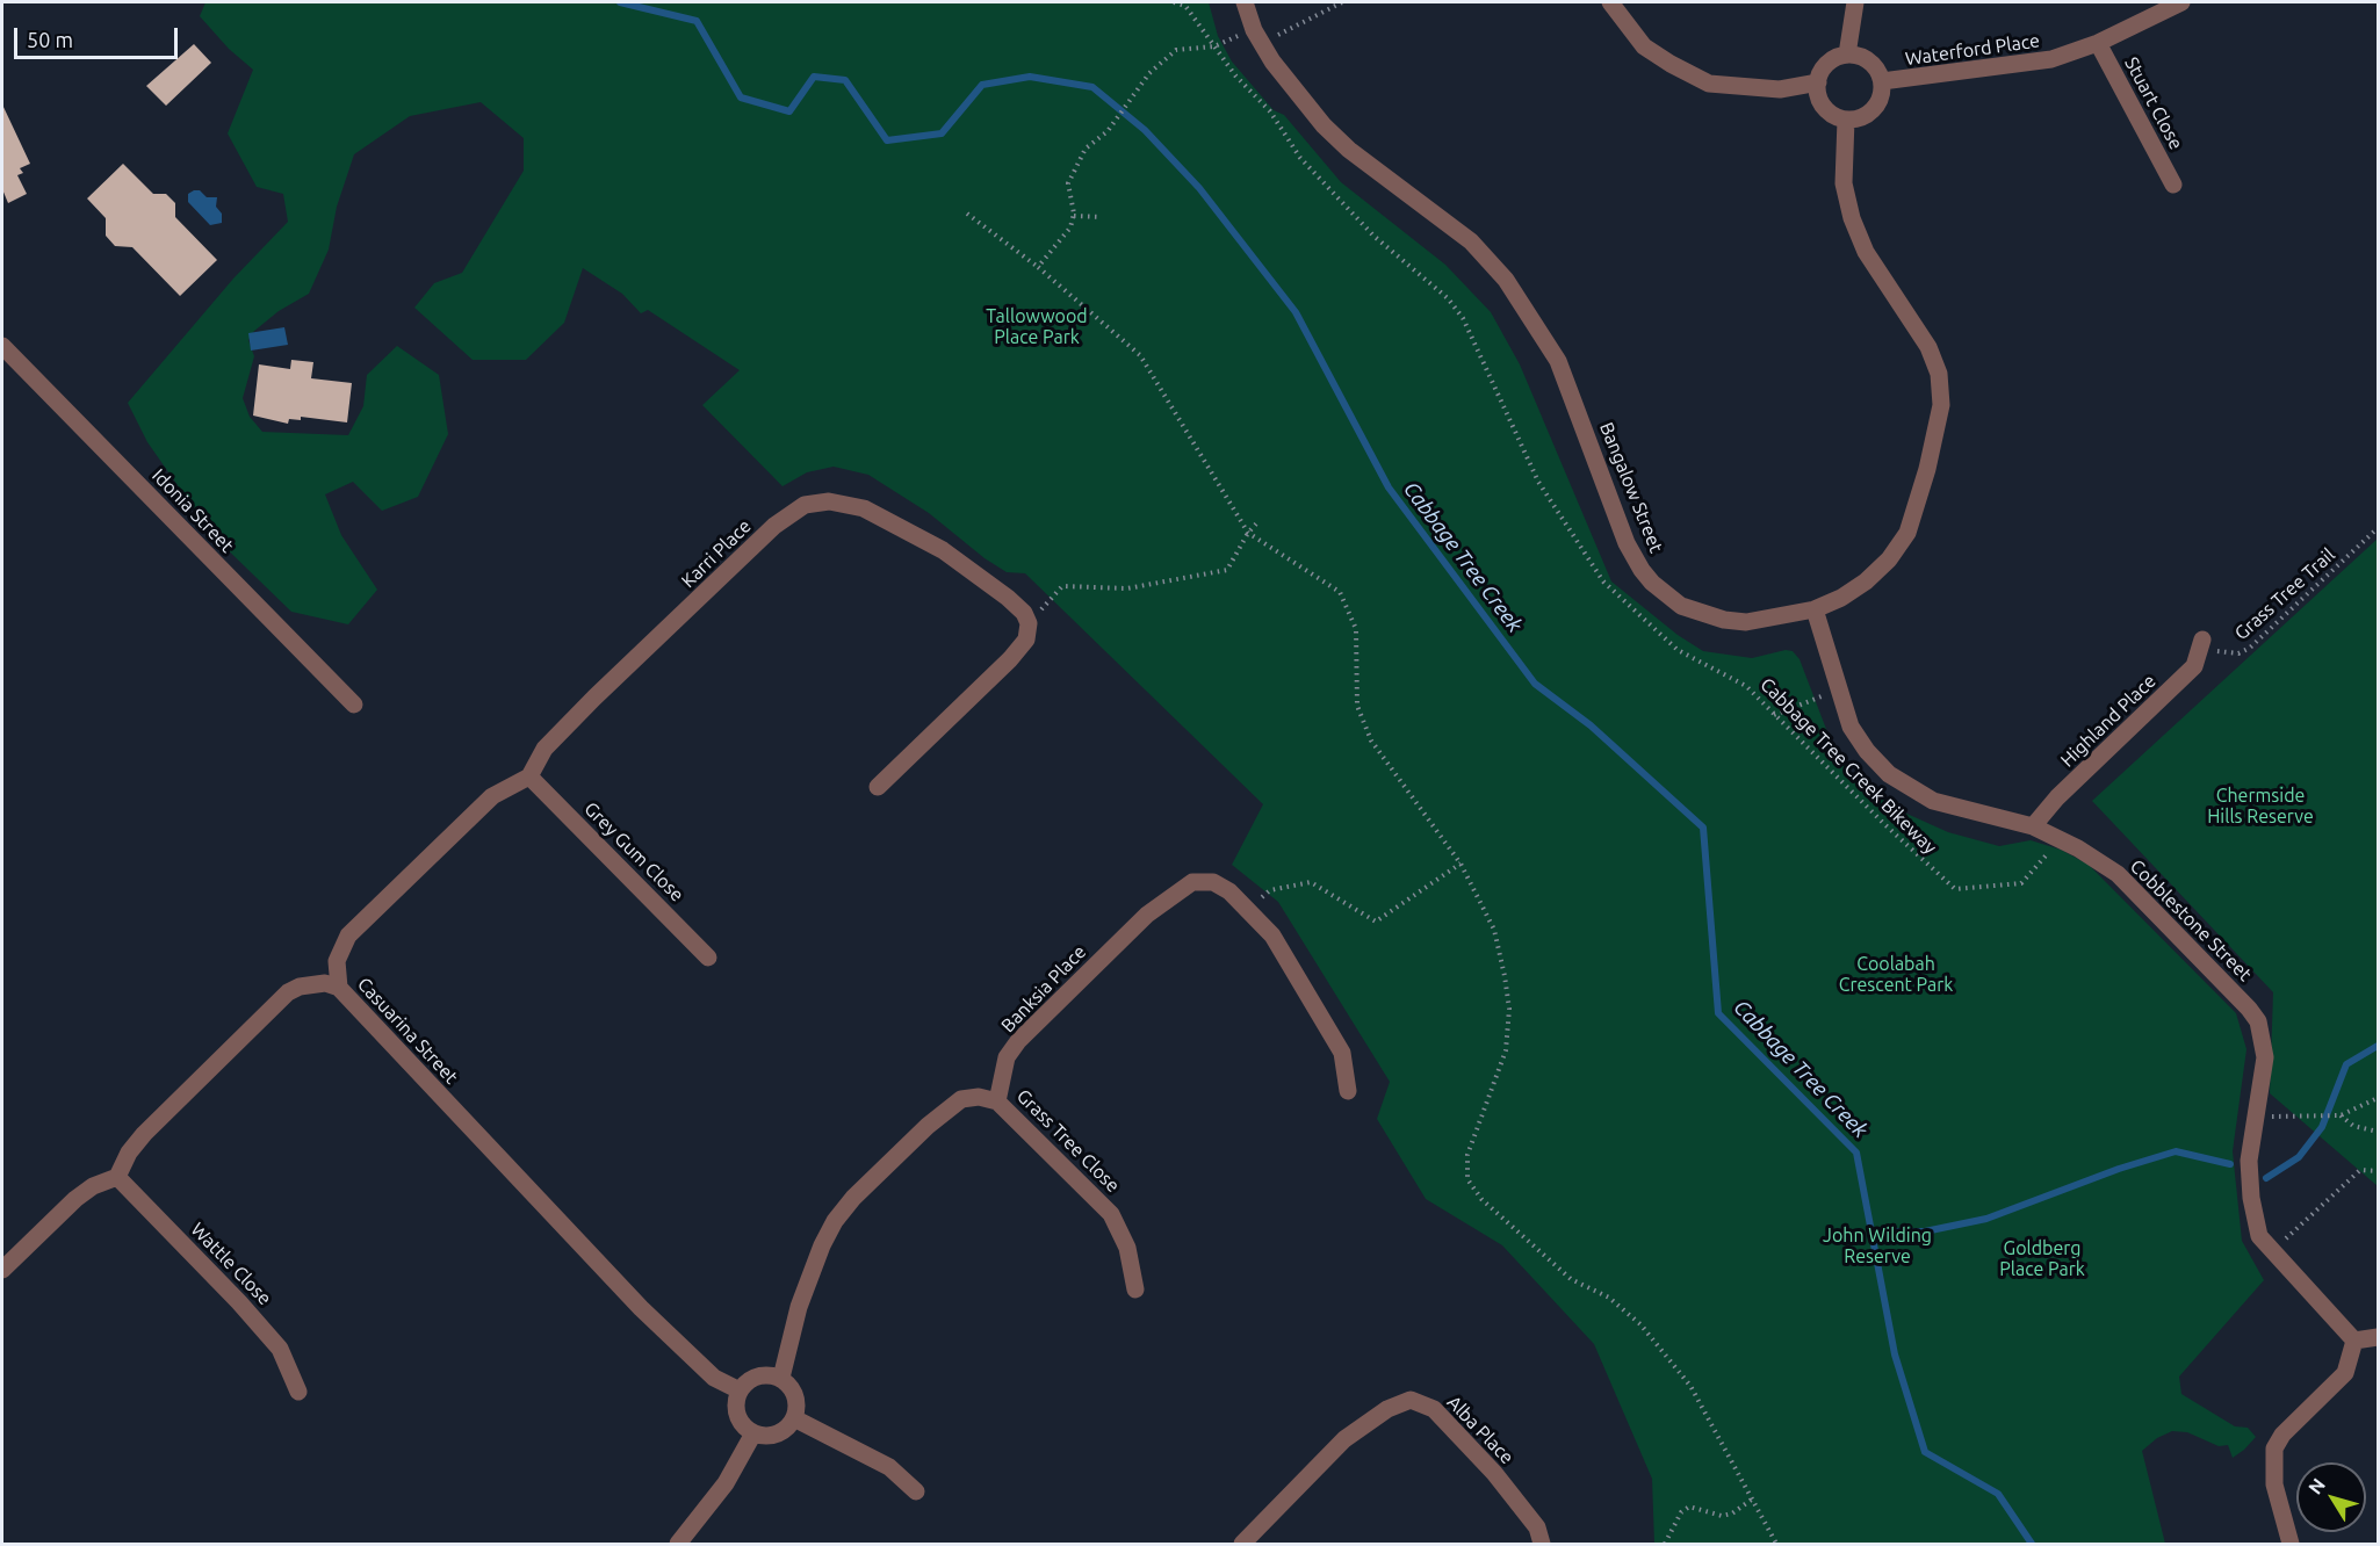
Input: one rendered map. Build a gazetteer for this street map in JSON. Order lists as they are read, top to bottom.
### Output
{
  "streets": {
    "street": [
      "Waterford Place",
      "Stuart Close",
      "Bangalow Street",
      "Idonia Street",
      "Karri Place",
      "Highland Place",
      "Grey Gum Close",
      "Cobblestone Street",
      "Banksia Place",
      "Casuarina Street",
      "Grass Tree Close",
      "Wattle Close",
      "Alba Place"
    ],
    "path": ["Grass Tree Trail", "Cabbage Tree Creek Bikeway"]
  },
  "crossings": [
    ["Waterford Place", "Stuart Close"],
    ["Waterford Place", "Bangalow Street"],
    ["Bangalow Street", "Cobblestone Street"],
    ["Karri Place", "Grey Gum Close"],
    ["Grass Tree Trail", "Highland Place"],
    ["Highland Place", "Cobblestone Street"],
    ["Cabbage Tree Creek Bikeway", "Cobblestone Street"],
    ["Banksia Place", "Grass Tree Close"],
    ["Casuarina Street", "Wattle Close"]
  ],
  "water": ["Cabbage Tree Creek"],
  "parks": [
    "Tallowwood Place Park",
    "Chermside Hills Reserve",
    "Coolabah Crescent Park",
    "John Wilding Reserve",
    "Goldberg Place Park"
  ],
  "scale_bar": "50 m",
  "north": "top left"
}
